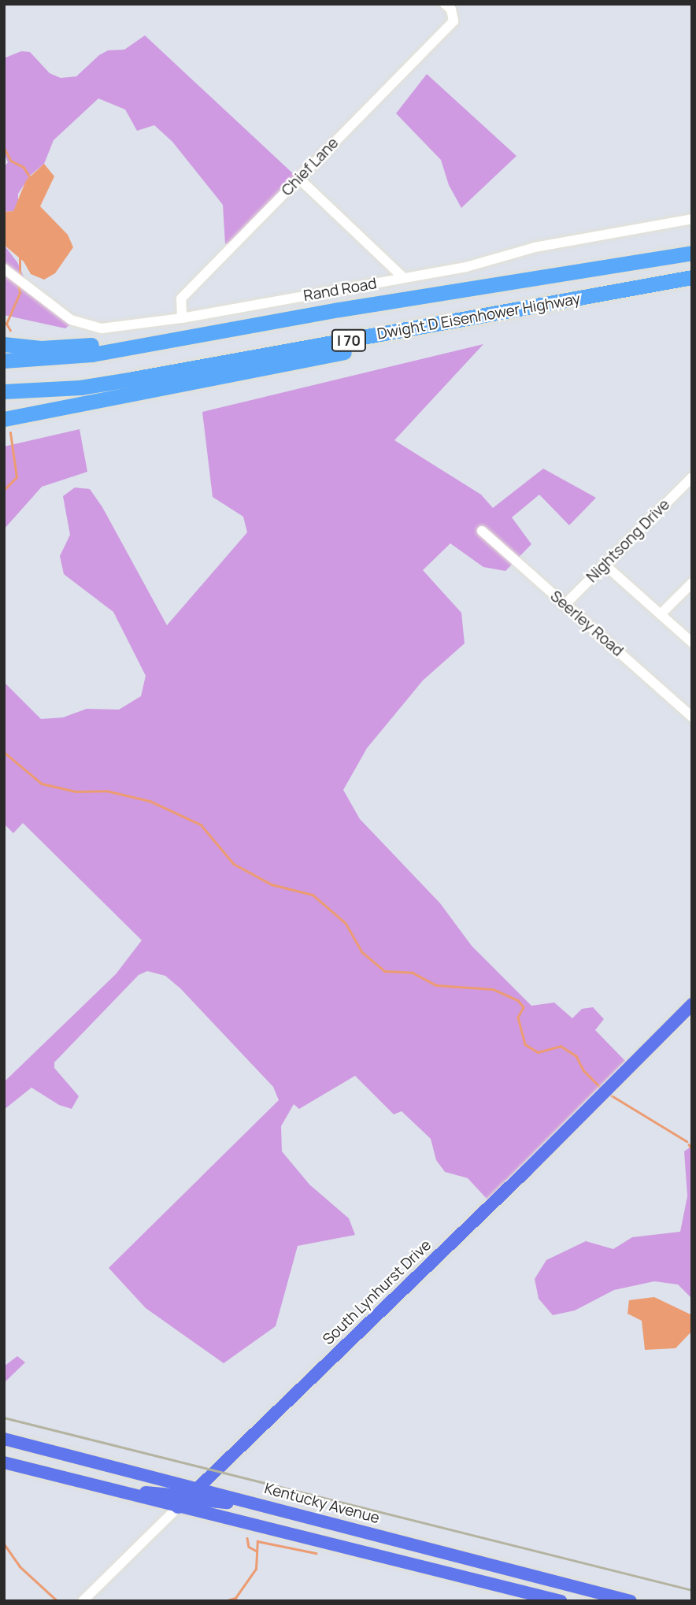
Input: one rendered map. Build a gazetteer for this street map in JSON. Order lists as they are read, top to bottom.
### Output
{
  "streets": {
    "highway": ["Dwight D Eisenhower Highway", "I 70"],
    "main road": ["South Lynhurst Drive", "Kentucky Avenue"],
    "street": [
      "Chief Lane",
      "Rand Road",
      "Nightsong Drive",
      "Seerley Road"
    ]
  },
  "crossings": [
    ["Chief Lane", "Rand Road"],
    ["Nightsong Drive", "Seerley Road"],
    ["South Lynhurst Drive", "Kentucky Avenue"]
  ]
}
